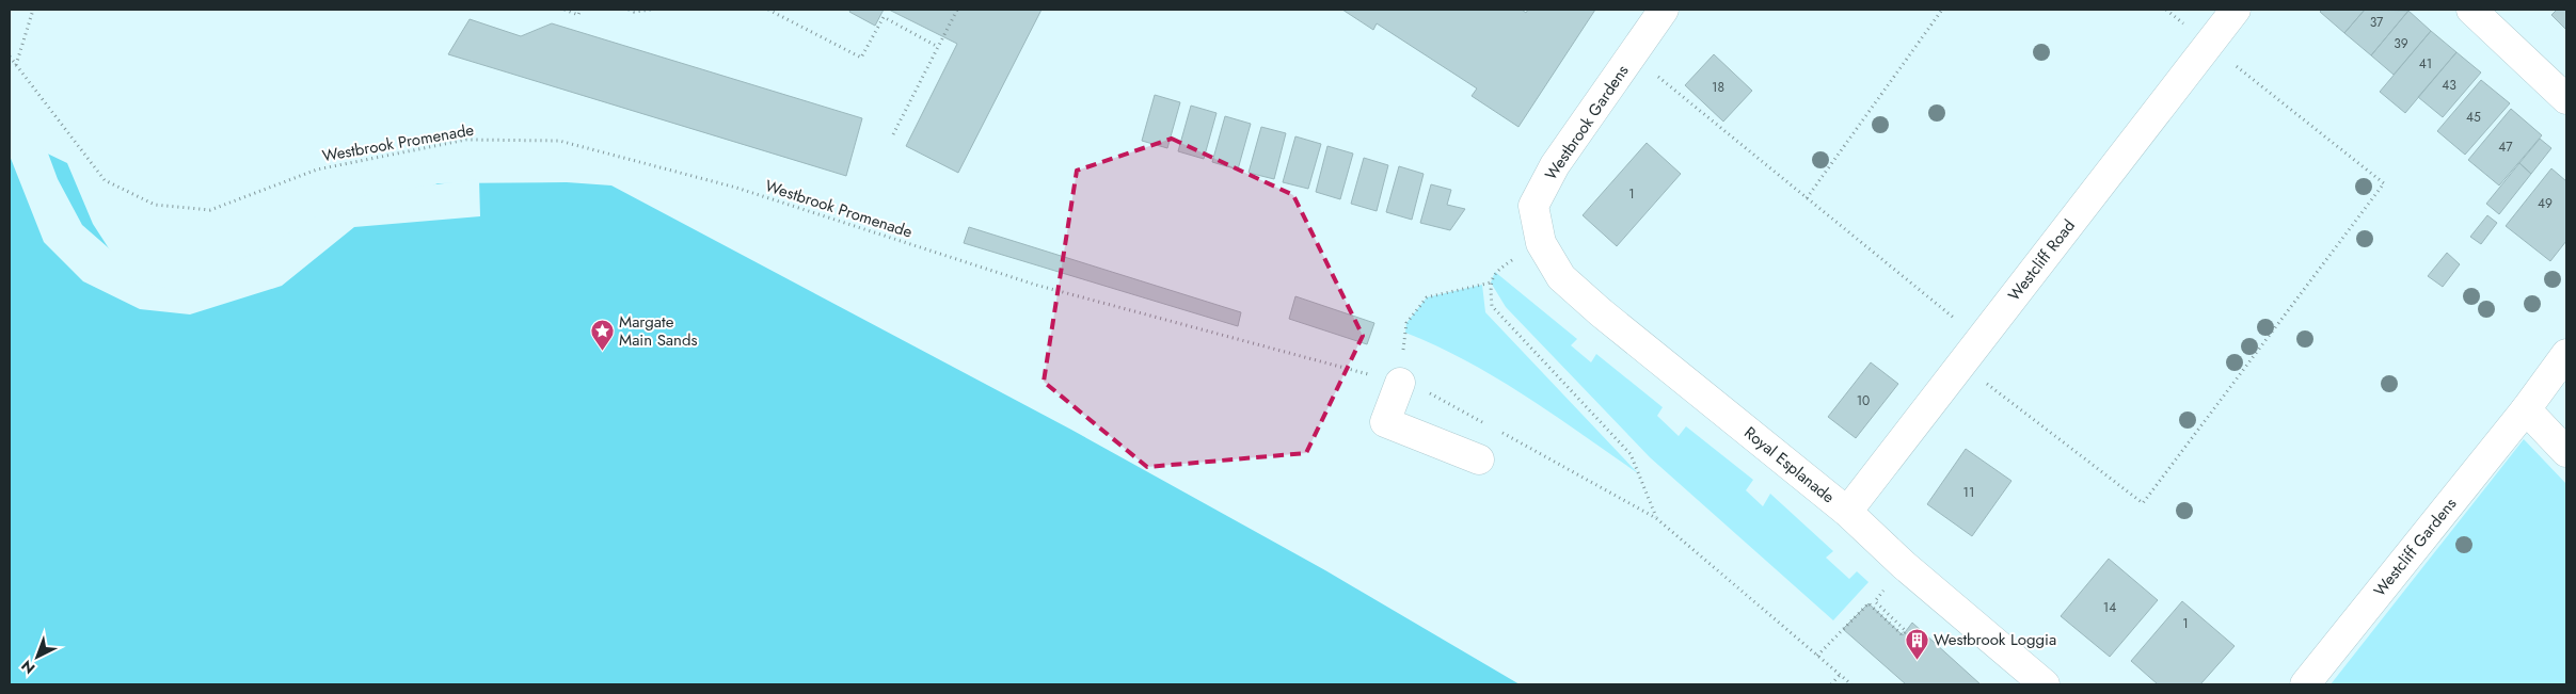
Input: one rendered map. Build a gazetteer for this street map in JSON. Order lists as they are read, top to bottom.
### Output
{
  "streets": {
    "street": [
      "Westbrook Gardens",
      "Westcliff Road",
      "Royal Esplanade",
      "Westcliff Gardens"
    ],
    "path": ["Westbrook Promenade"]
  },
  "crossings": [
    ["Westbrook Gardens", "Royal Esplanade"],
    ["Westcliff Road", "Royal Esplanade"]
  ],
  "places": {
    "place": ["Margate Main Sands"],
    "building": ["Westbrook Loggia"]
  },
  "house_numbers": [
    "37",
    "39",
    "41",
    "43",
    "18",
    "45",
    "47",
    "1",
    "49",
    "10",
    "11",
    "14",
    "1"
  ],
  "north": "bottom left"
}
